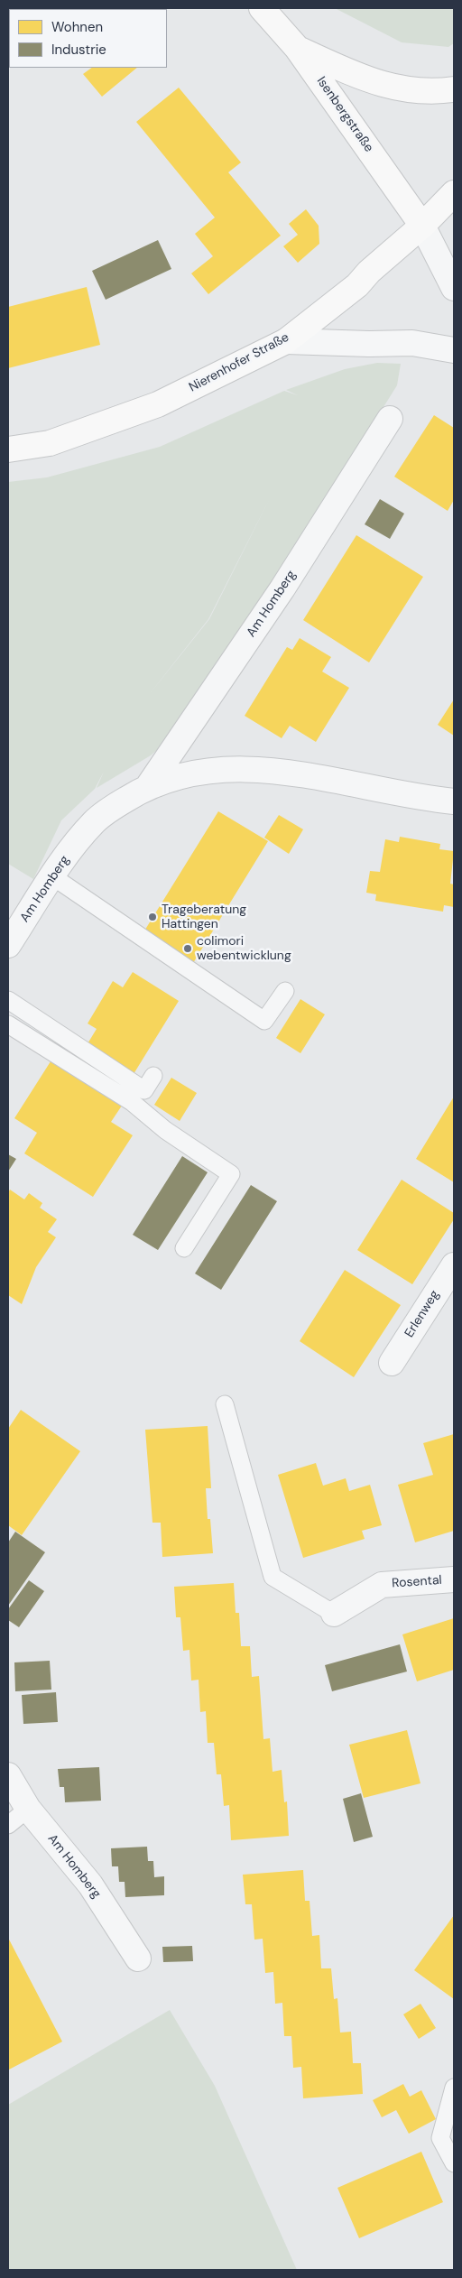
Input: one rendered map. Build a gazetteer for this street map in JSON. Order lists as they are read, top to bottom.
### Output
{
  "streets": {
    "main road": ["Isenbergstraße", "Nierenhofer Straße"],
    "street": ["Am Homberg", "Erlenweg", "Rosental"]
  },
  "crossings": [
    ["Isenbergstraße", "Nierenhofer Straße"]
  ],
  "places": ["Trageberatung Hattingen", "colimori webentwicklung"],
  "legend": ["Wohnen", "Industrie"]
}
